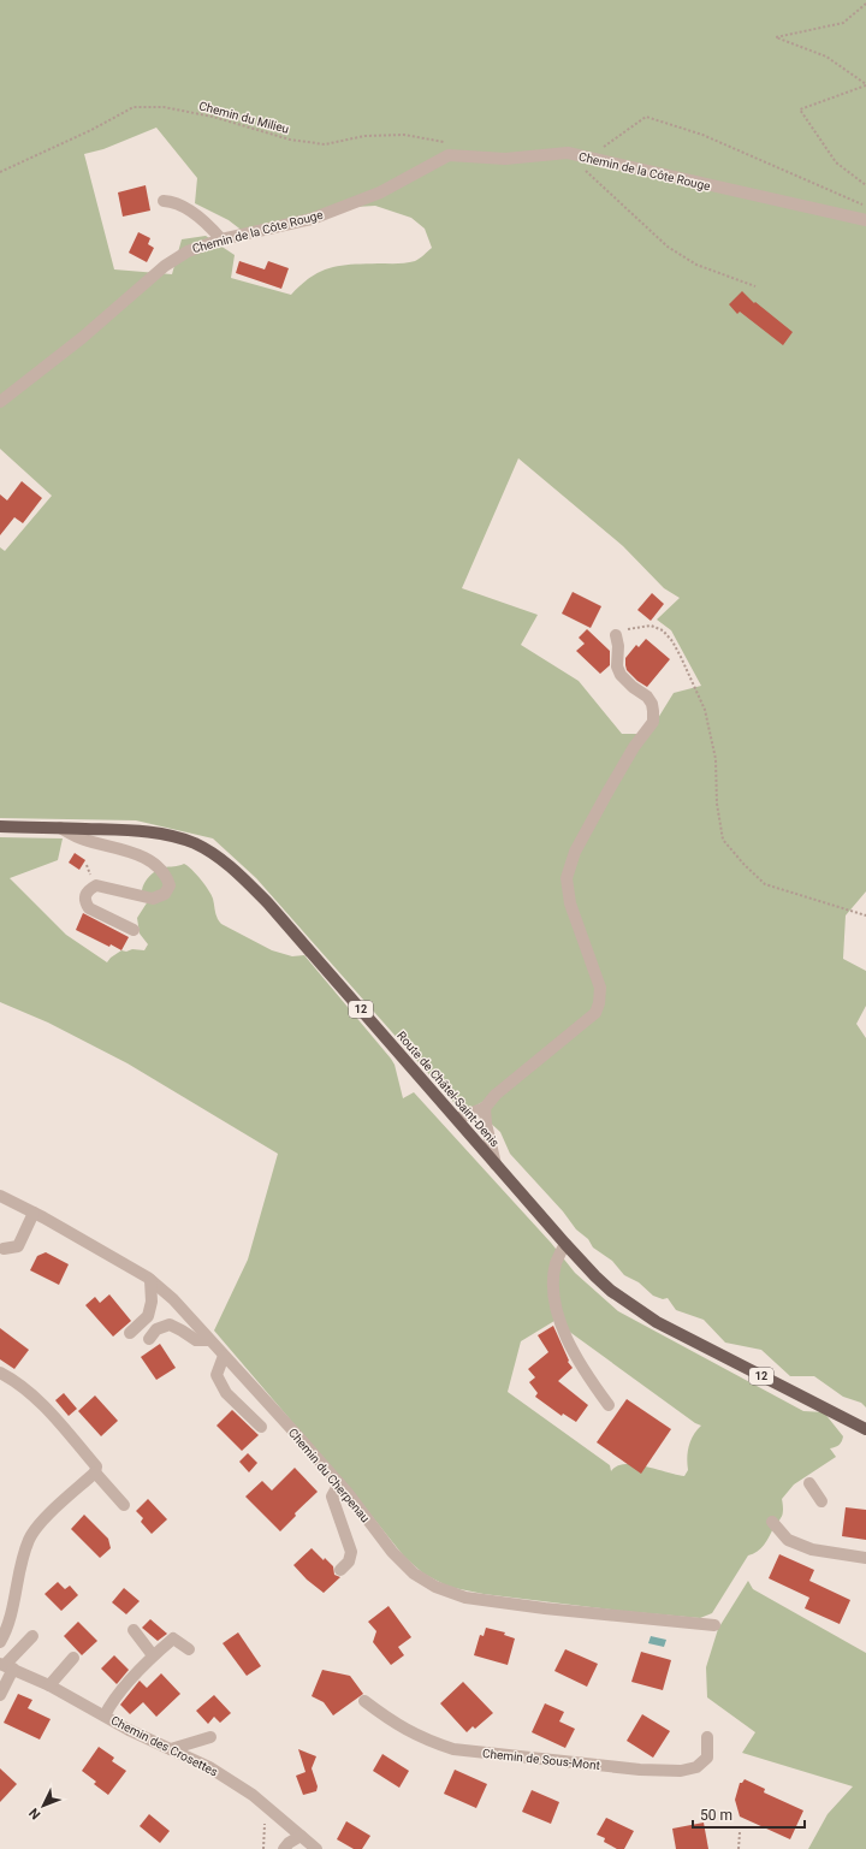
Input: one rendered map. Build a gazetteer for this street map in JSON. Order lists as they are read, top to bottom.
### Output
{
  "streets": {
    "main road": ["12", "Route de Châtel-Saint-Denis"],
    "street": [
      "Chemin de la Côte Rouge",
      "Chemin du Cherpenau",
      "Chemin des Crosettes",
      "Chemin de Sous-Mont"
    ],
    "path": ["Chemin du Milieu"]
  },
  "scale_bar": "50 m",
  "north": "bottom left"
}
